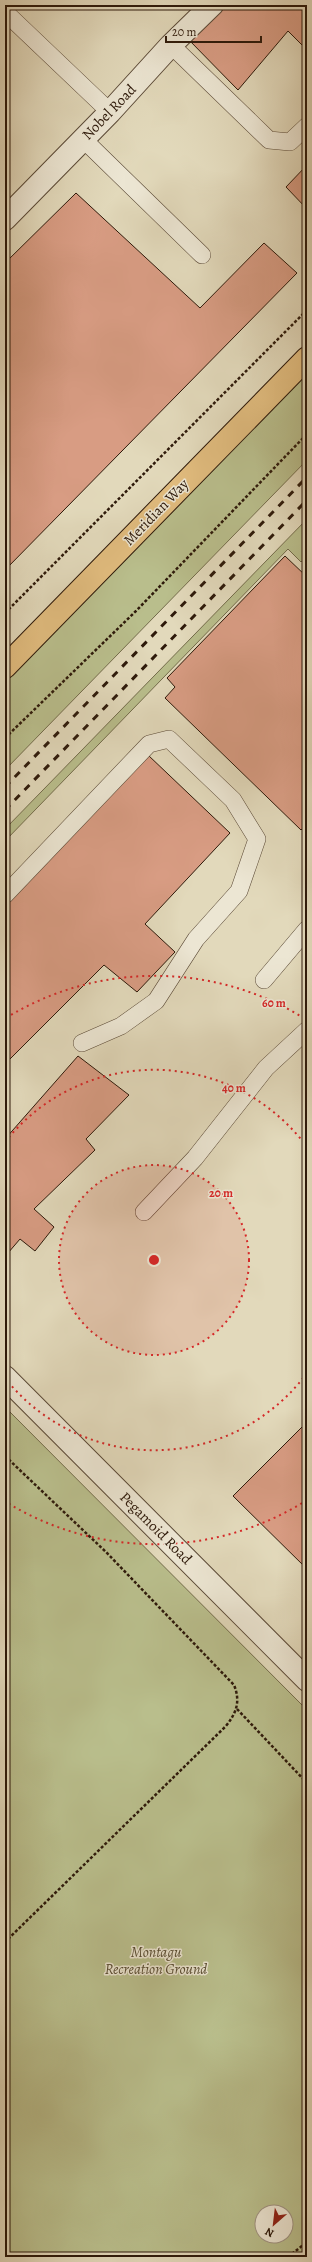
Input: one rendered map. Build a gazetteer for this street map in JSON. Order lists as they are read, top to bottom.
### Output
{
  "streets": {
    "main road": ["Meridian Way"],
    "street": ["Nobel Road", "Pegamoid Road"]
  },
  "parks": ["Montagu Recreation Ground"],
  "scale_bar": "20 m",
  "north": "bottom left",
  "rings": ["60 m", "40 m", "20 m"]
}
